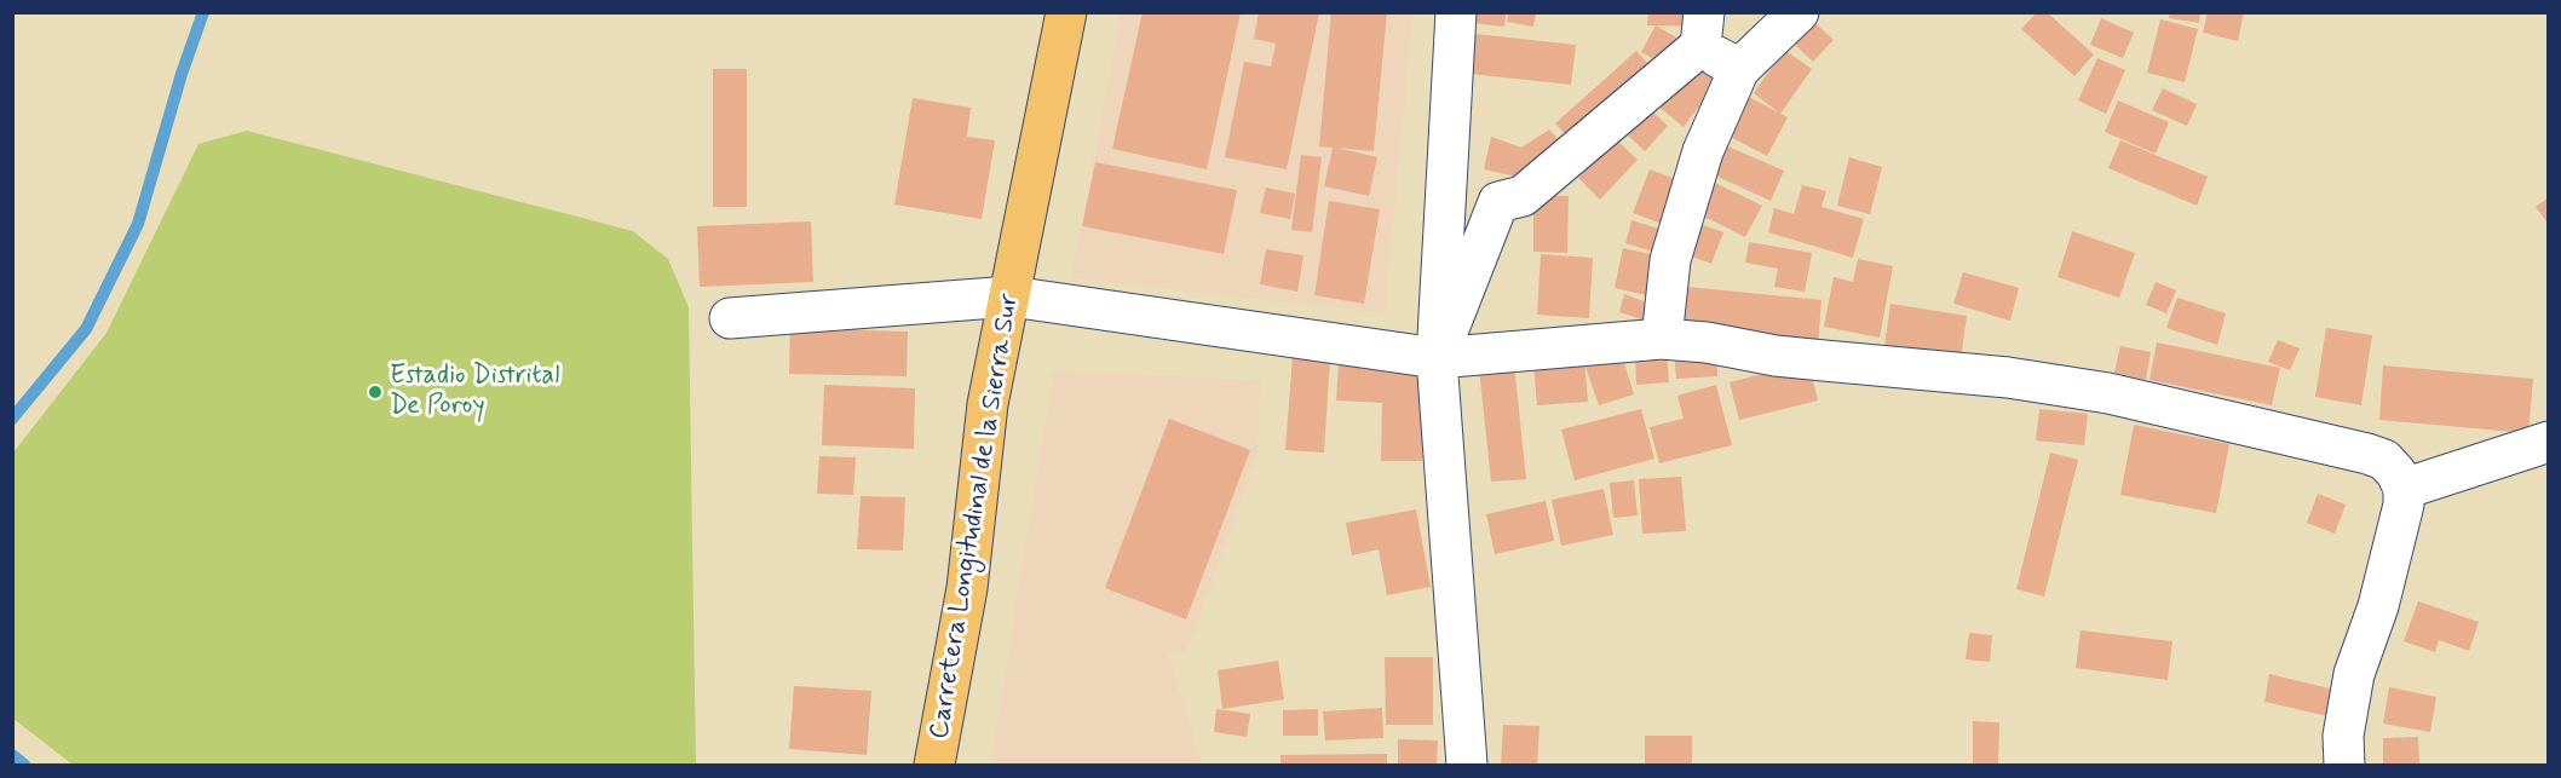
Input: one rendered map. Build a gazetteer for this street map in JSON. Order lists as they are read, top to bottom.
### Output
{
  "streets": {
    "highway": ["Carretera Longitudinal de la Sierra Sur"]
  },
  "places": ["Estadio Distrital De Poroy"]
}
